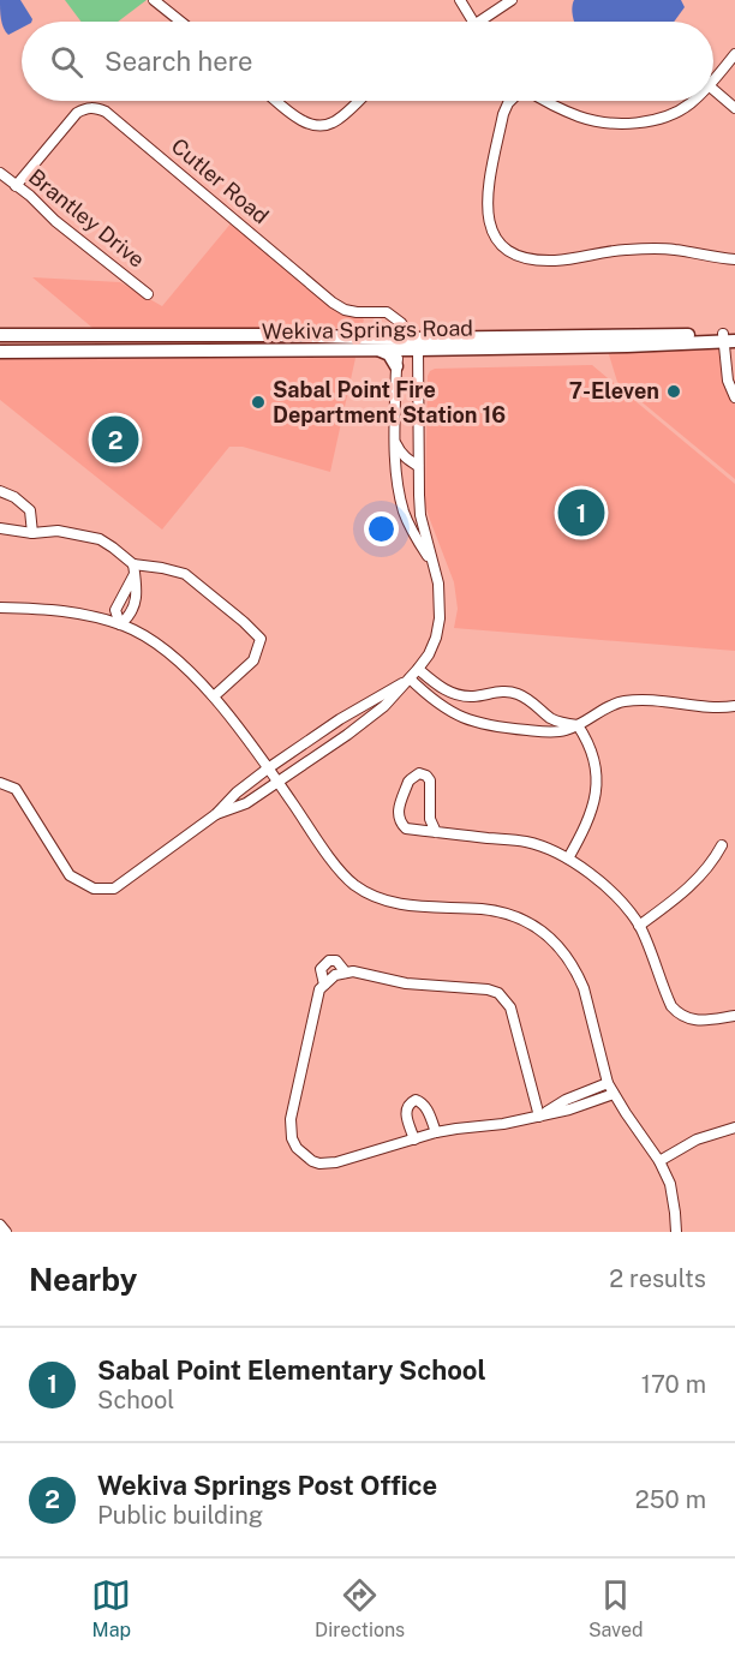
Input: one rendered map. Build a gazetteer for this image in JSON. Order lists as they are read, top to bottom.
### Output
{
  "streets": {
    "main road": ["Wekiva Springs Road"],
    "street": ["Cutler Road", "Brantley Drive"]
  },
  "crossings": [
    ["Cutler Road", "Brantley Drive"],
    ["Cutler Road", "Wekiva Springs Road"]
  ],
  "places": ["7-Eleven", "Sabal Point Fire Department Station 16"],
  "page": {
    "search": "Search here",
    "pins": ["2", "1"],
    "heading": ["Nearby", "2 results"],
    "list": [
      {
        "mark": "1",
        "name": "Sabal Point Elementary School",
        "note": "School",
        "value": "170 m"
      },
      {
        "mark": "2",
        "name": "Wekiva Springs Post Office",
        "note": "Public building",
        "value": "250 m"
      }
    ],
    "nav": ["Map", "Directions", "Saved"]
  }
}
